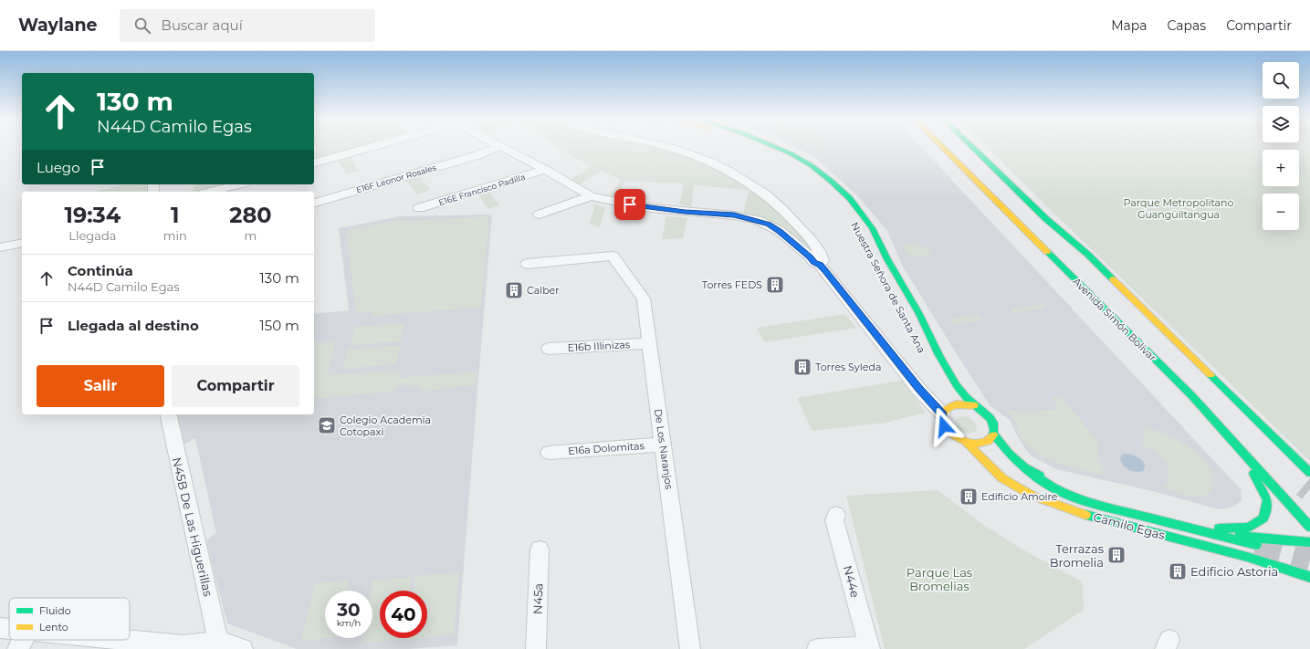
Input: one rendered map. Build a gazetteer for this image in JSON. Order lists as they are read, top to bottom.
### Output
{
  "streets": {
    "main road": ["Nuestra Señora de Santa Ana", "Avenida Simón Bolívar", "Camilo Egas"],
    "street": [
      "E16F Leonor Rosales",
      "E16E Francisco Padilla",
      "E16b Illinizas",
      "E16a Dolomitas",
      "De Los Naranjos",
      "N45B De Las Higuerillas",
      "N44e",
      "N45a"
    ]
  },
  "crossings": [
    ["Nuestra Señora de Santa Ana", "Camilo Egas"],
    ["E16b Illinizas", "De Los Naranjos"],
    ["E16a Dolomitas", "De Los Naranjos"]
  ],
  "parks": ["Parque Metropolitano Guangüiltangua", "Parque Las Bromelias"],
  "places": {
    "building": [
      "Torres FEDS",
      "Calber",
      "Torres Syleda",
      "Edificio Amoire",
      "Terrazas Bromelia",
      "Edificio Astoria"
    ],
    "school or university": ["Colegio Academia Cotopaxi"]
  },
  "legend": ["Fluido", "Lento"],
  "page": {
    "header": "Waylane",
    "search": "Buscar aquí",
    "nav": ["Mapa", "Capas", "Compartir"],
    "map_buttons": ["+", "−"],
    "turn": ["130 m", "N44D Camilo Egas"],
    "then": "Luego",
    "eta": [
      "19:34",
      "Llegada",
      "1",
      "min",
      "280",
      "m"
    ],
    "list": [
      {
        "name": "Continúa",
        "note": "N44D Camilo Egas",
        "value": "130 m"
      },
      {
        "name": "Llegada al destino",
        "value": "150 m"
      }
    ],
    "buttons": ["Salir", "Compartir"],
    "speed": "30 km/h",
    "limit": "40"
  }
}
